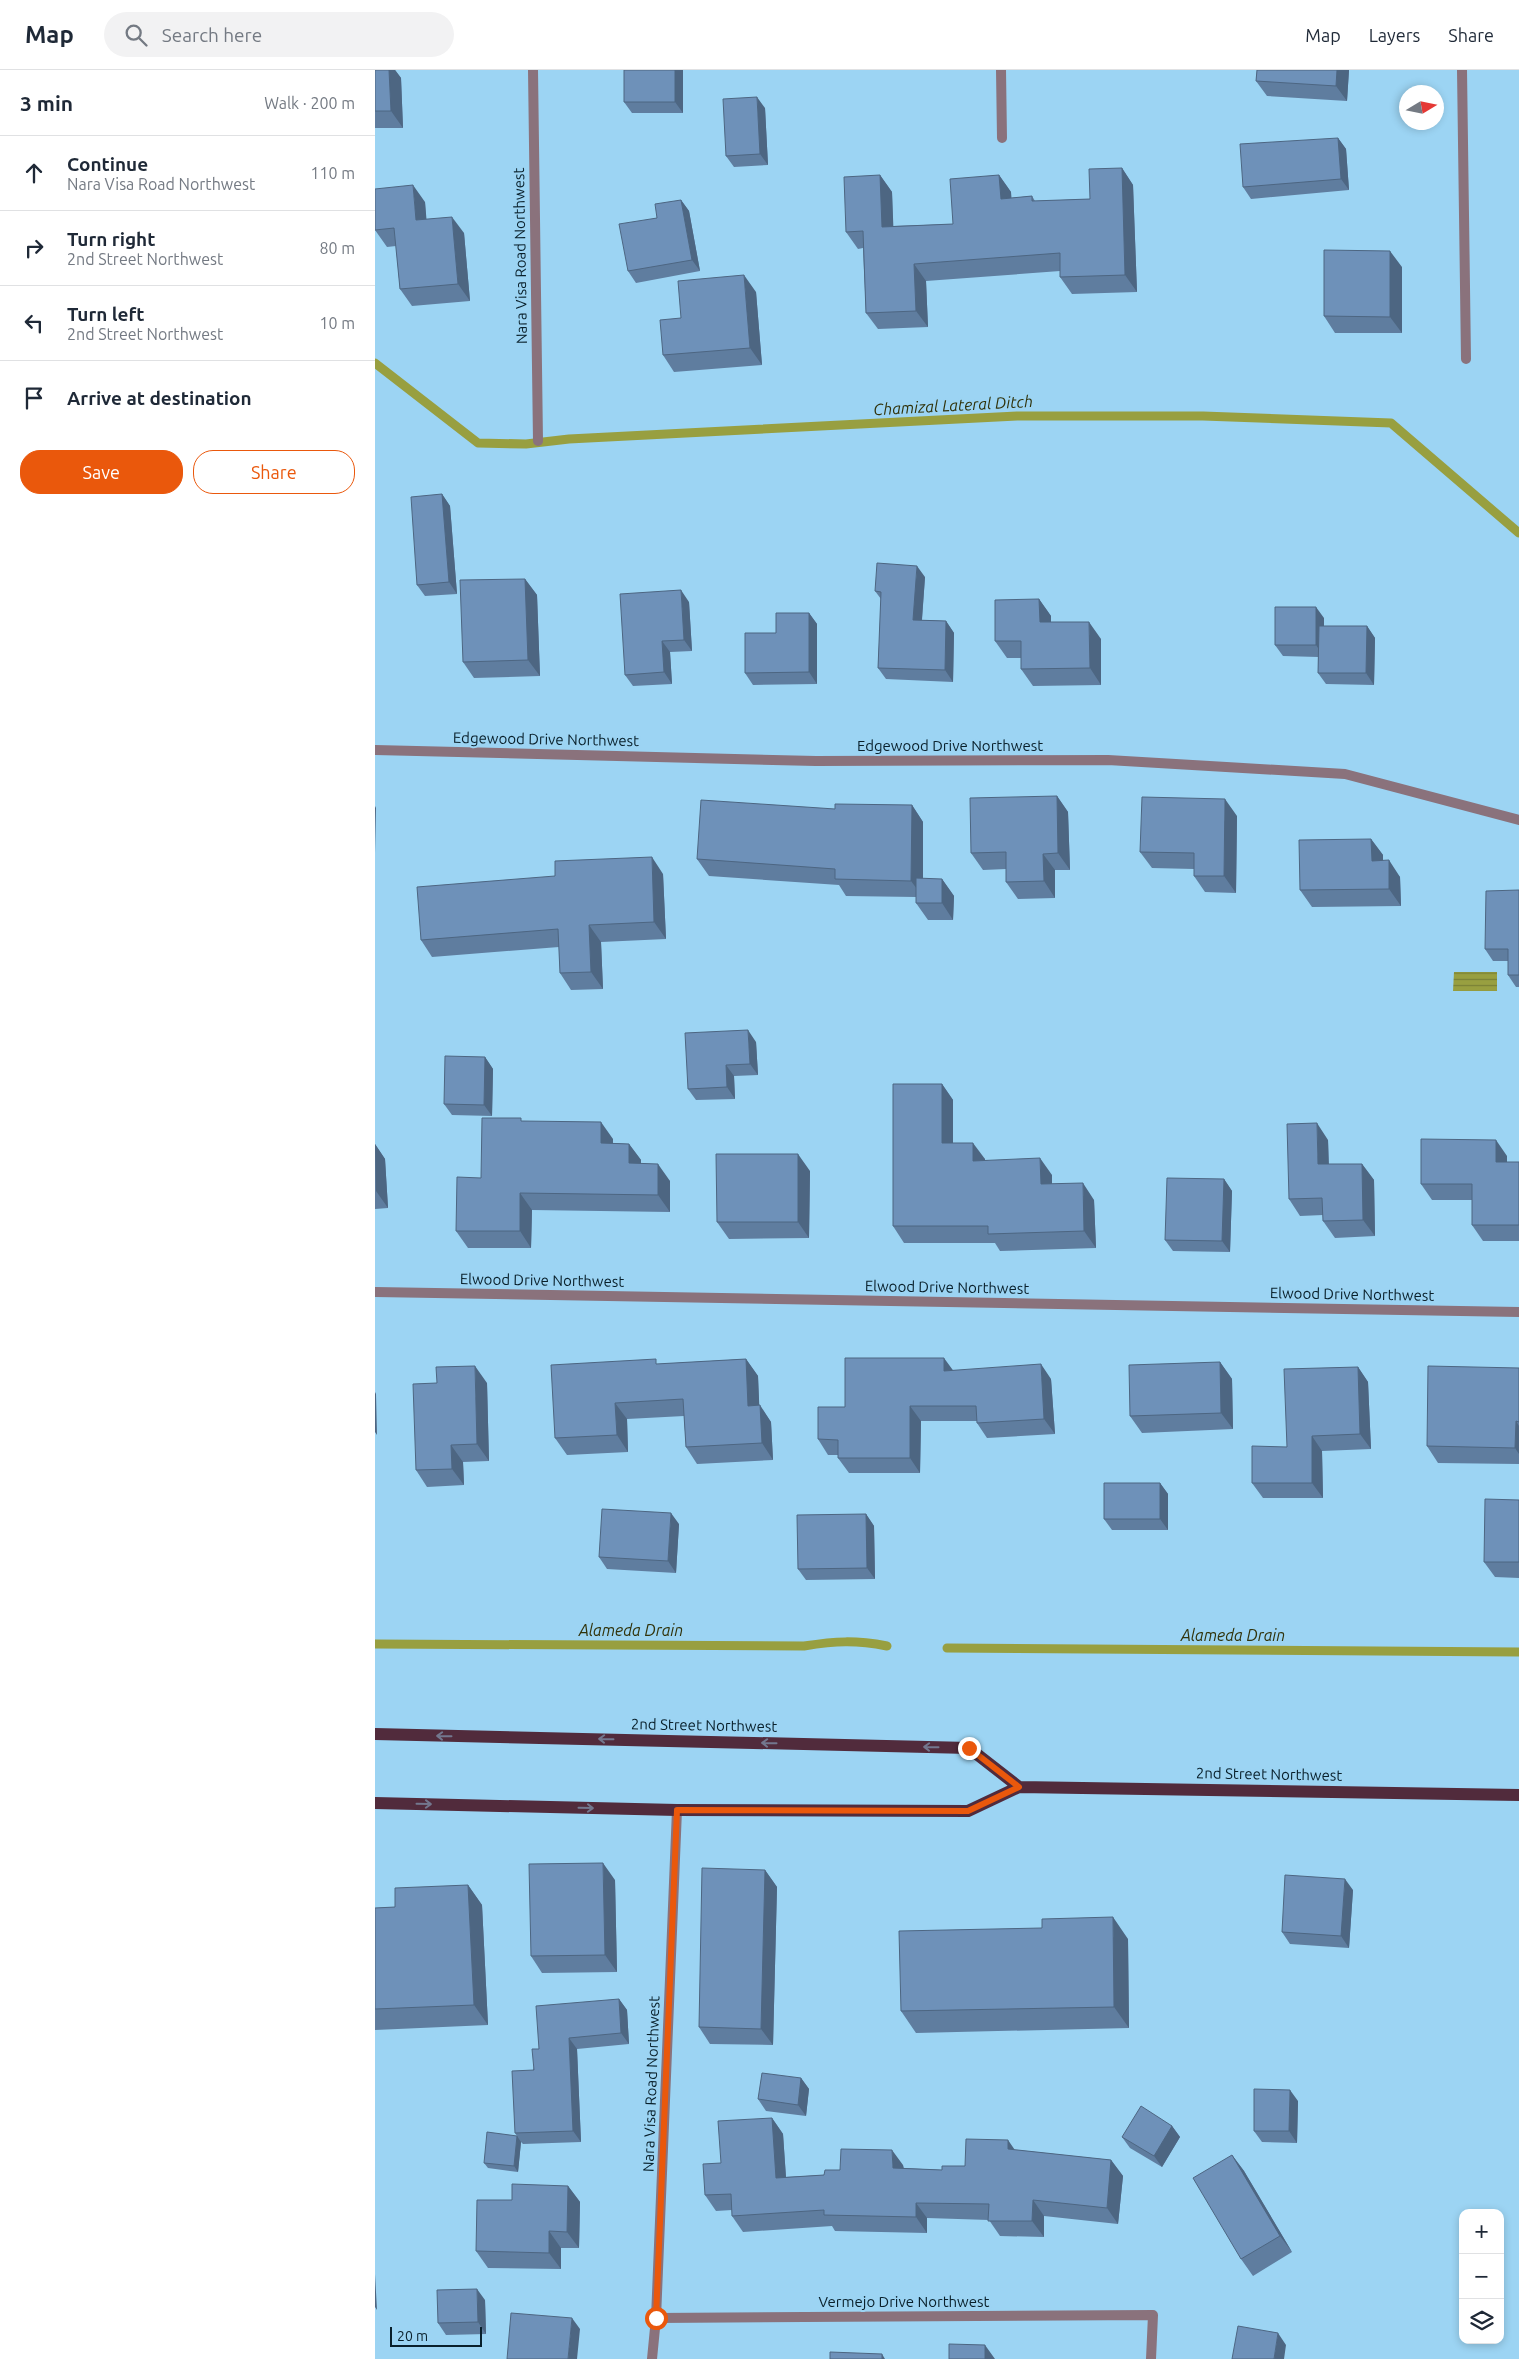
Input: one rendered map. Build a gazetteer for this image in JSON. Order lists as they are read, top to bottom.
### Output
{
  "streets": {
    "main road": ["2nd Street Northwest"],
    "street": [
      "Nara Visa Road Northwest",
      "Edgewood Drive Northwest",
      "Elwood Drive Northwest",
      "Vermejo Drive Northwest"
    ]
  },
  "crossings": [
    ["Nara Visa Road Northwest", "2nd Street Northwest"],
    ["Nara Visa Road Northwest", "Vermejo Drive Northwest"]
  ],
  "water": ["Chamizal Lateral Ditch", "Alameda Drain"],
  "scale_bar": "20 m",
  "north": "right",
  "page": {
    "header": "Map",
    "search": "Search here",
    "nav": ["Map", "Layers", "Share"],
    "heading": ["3 min", "Walk · 200 m"],
    "list": [
      ["Continue", "Nara Visa Road Northwest", "110 m"],
      ["Turn right", "2nd Street Northwest", "80 m"],
      ["Turn left", "2nd Street Northwest", "10 m"],
      "Arrive at destination"
    ],
    "buttons": ["Save", "Share"],
    "map_buttons": ["+", "−"],
    "scale": "20 m"
  }
}
